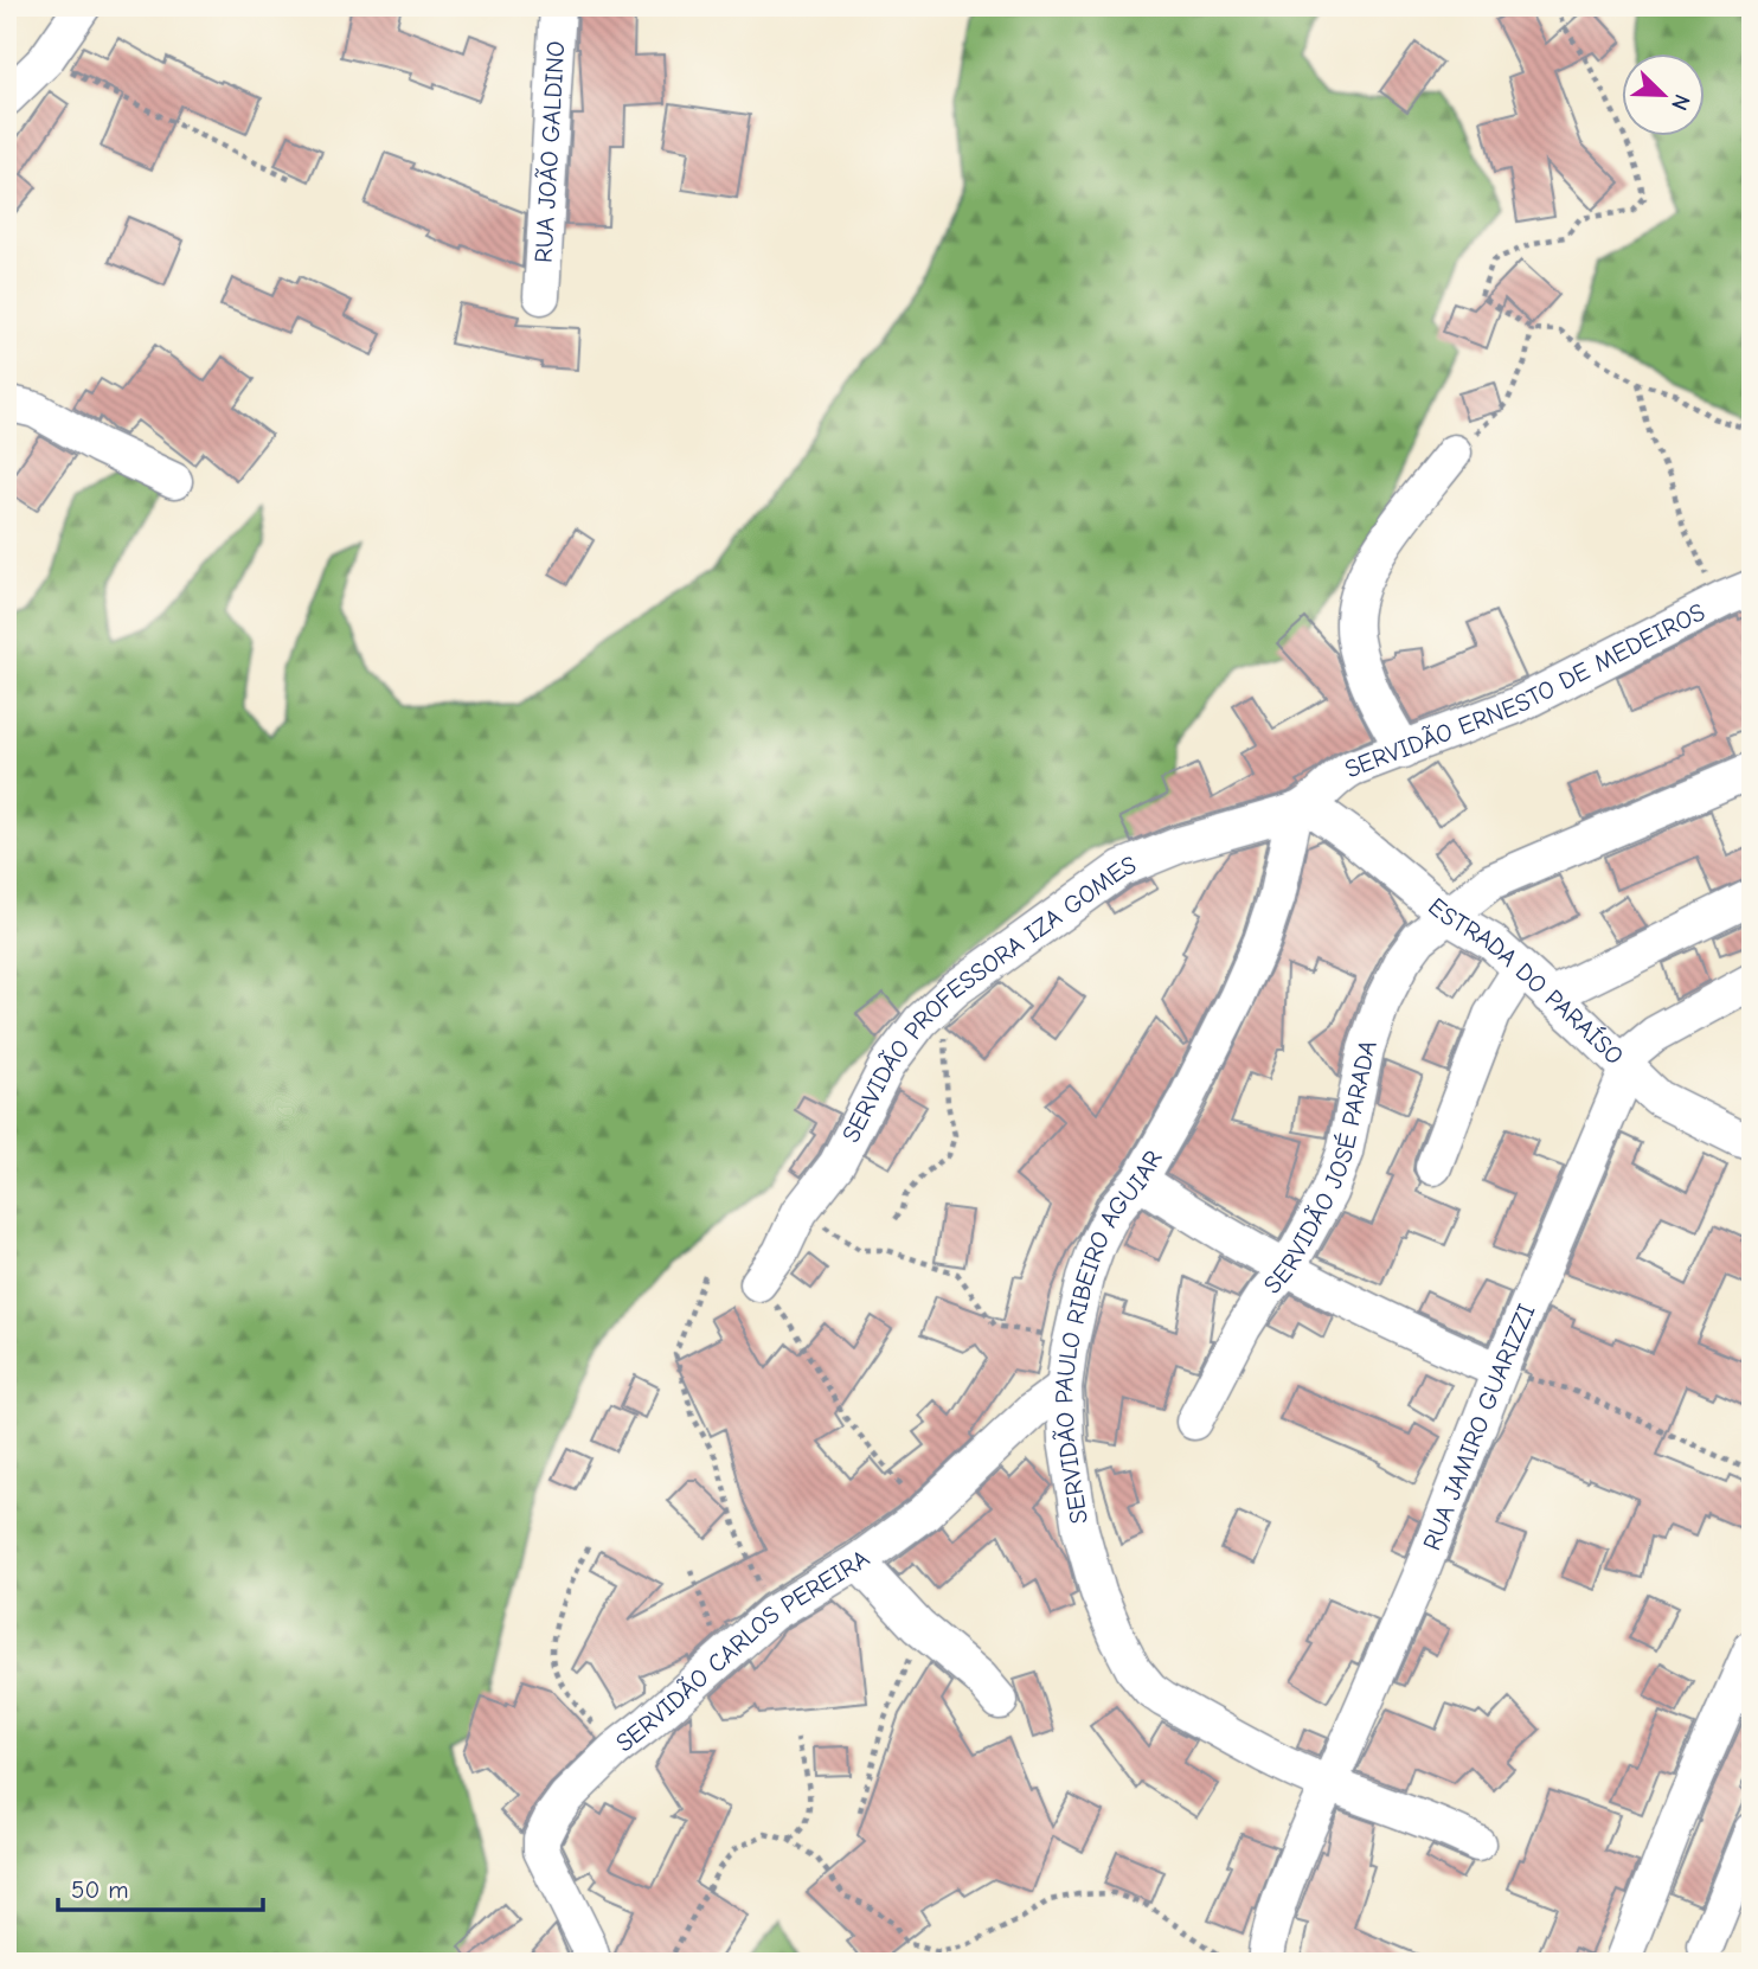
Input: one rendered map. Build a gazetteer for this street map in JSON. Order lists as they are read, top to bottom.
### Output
{
  "streets": {
    "street": [
      "RUA JOÃO GALDINO",
      "SERVIDÃO ERNESTO DE MEDEIROS",
      "ESTRADA DO PARAÍSO",
      "SERVIDÃO PROFESSORA IZA GOMES",
      "SERVIDÃO JOSÉ PARADA",
      "SERVIDÃO PAULO RIBEIRO AGUIAR",
      "RUA JAMIRO GUARIZZI",
      "SERVIDÃO CARLOS PEREIRA"
    ]
  },
  "crossings": [
    ["SERVIDÃO ERNESTO DE MEDEIROS", "ESTRADA DO PARAÍSO"],
    ["SERVIDÃO ERNESTO DE MEDEIROS", "SERVIDÃO PROFESSORA IZA GOMES"],
    ["SERVIDÃO ERNESTO DE MEDEIROS", "SERVIDÃO PAULO RIBEIRO AGUIAR"],
    ["ESTRADA DO PARAÍSO", "SERVIDÃO PROFESSORA IZA GOMES"],
    ["ESTRADA DO PARAÍSO", "SERVIDÃO JOSÉ PARADA"],
    ["ESTRADA DO PARAÍSO", "SERVIDÃO PAULO RIBEIRO AGUIAR"],
    ["ESTRADA DO PARAÍSO", "RUA JAMIRO GUARIZZI"],
    ["SERVIDÃO PROFESSORA IZA GOMES", "SERVIDÃO PAULO RIBEIRO AGUIAR"],
    ["SERVIDÃO PAULO RIBEIRO AGUIAR", "RUA JAMIRO GUARIZZI"],
    ["SERVIDÃO PAULO RIBEIRO AGUIAR", "SERVIDÃO CARLOS PEREIRA"]
  ],
  "scale_bar": "50 m",
  "north": "bottom right"
}
